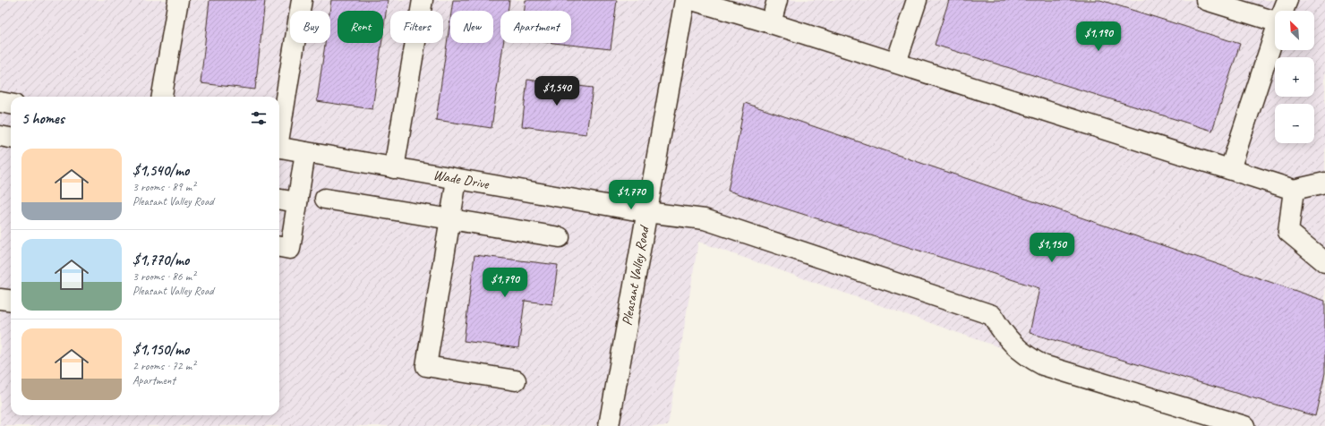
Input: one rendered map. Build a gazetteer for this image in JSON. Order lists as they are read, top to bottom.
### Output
{
  "streets": {
    "street": ["Wade Drive", "Pleasant Valley Road"]
  },
  "crossings": [
    ["Wade Drive", "Pleasant Valley Road"]
  ],
  "north": "top left",
  "page": {
    "map_buttons": ["+", "−"],
    "chip": [
      "Buy",
      "Rent",
      "Filters",
      "New",
      "Apartment"
    ],
    "price": [
      "$1,190",
      "$1,540",
      "$1,770",
      "$1,150",
      "$1,790"
    ],
    "heading": "5 homes",
    "list": [
      {
        "name": "$1,540/mo",
        "note": "3 rooms · 89 m² · Pleasant Valley Road"
      },
      {
        "name": "$1,770/mo",
        "note": "3 rooms · 86 m² · Pleasant Valley Road"
      },
      {
        "name": "$1,150/mo",
        "note": "2 rooms · 72 m² · Apartment"
      }
    ]
  }
}
